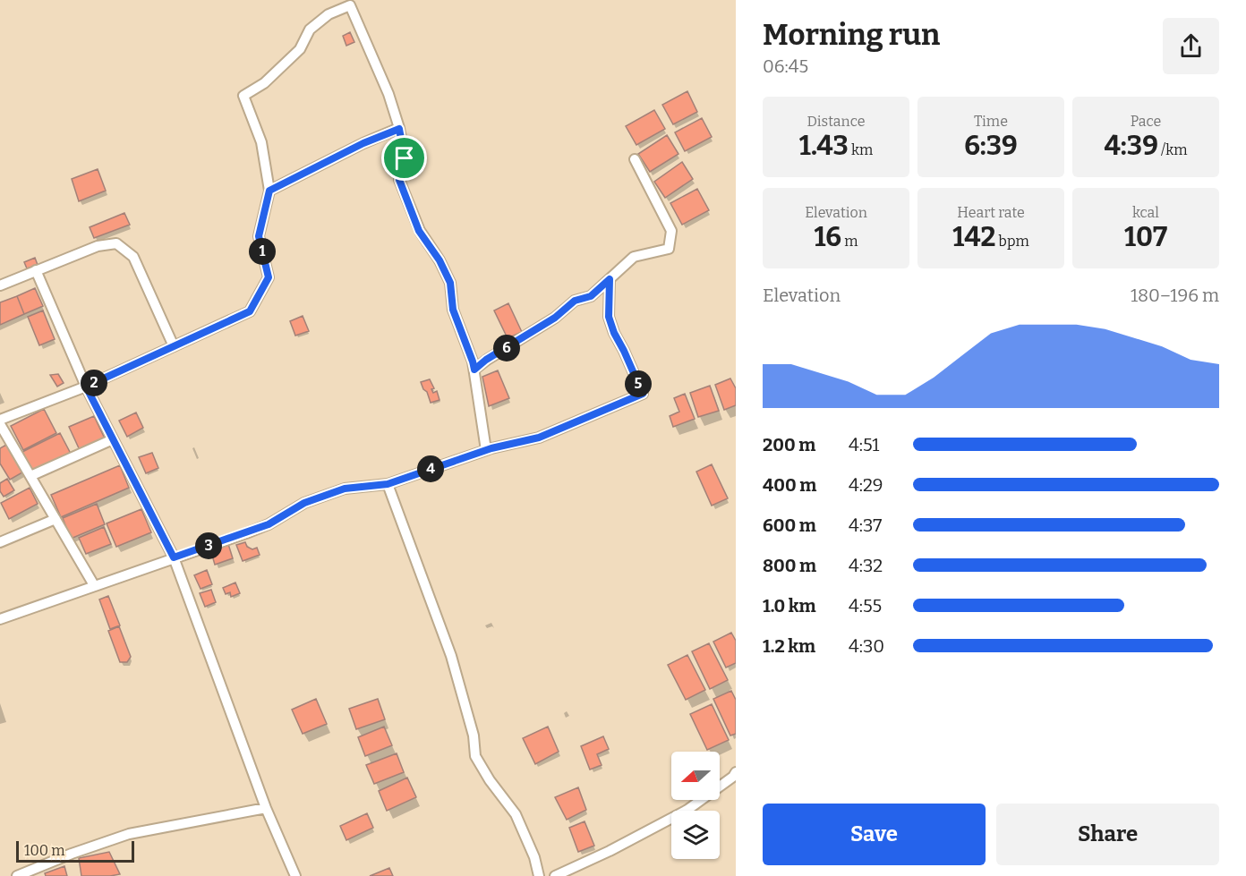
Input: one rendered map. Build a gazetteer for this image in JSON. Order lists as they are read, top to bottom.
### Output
{
  "scale_bar": "100 m",
  "north": "left",
  "page": {
    "heading": ["Morning run", "06:45"],
    "stats": [
      ["Distance", "1.43 km"],
      ["Time", "6:39"],
      ["Pace", "4:39 /km"],
      ["Elevation", "16 m"],
      ["Heart rate", "142 bpm"],
      ["kcal", "107"]
    ],
    "pins": [
      "1",
      "6",
      "2",
      "5",
      "4",
      "3"
    ],
    "chart": ["Elevation", "180–196 m"],
    "list": [
      {
        "name": "200 m",
        "note": "4:51"
      },
      {
        "name": "400 m",
        "note": "4:29"
      },
      {
        "name": "600 m",
        "note": "4:37"
      },
      {
        "name": "800 m",
        "note": "4:32"
      },
      {
        "name": "1.0 km",
        "note": "4:55"
      },
      {
        "name": "1.2 km",
        "note": "4:30"
      }
    ],
    "buttons": ["Save", "Share"],
    "scale": "100 m"
  }
}
